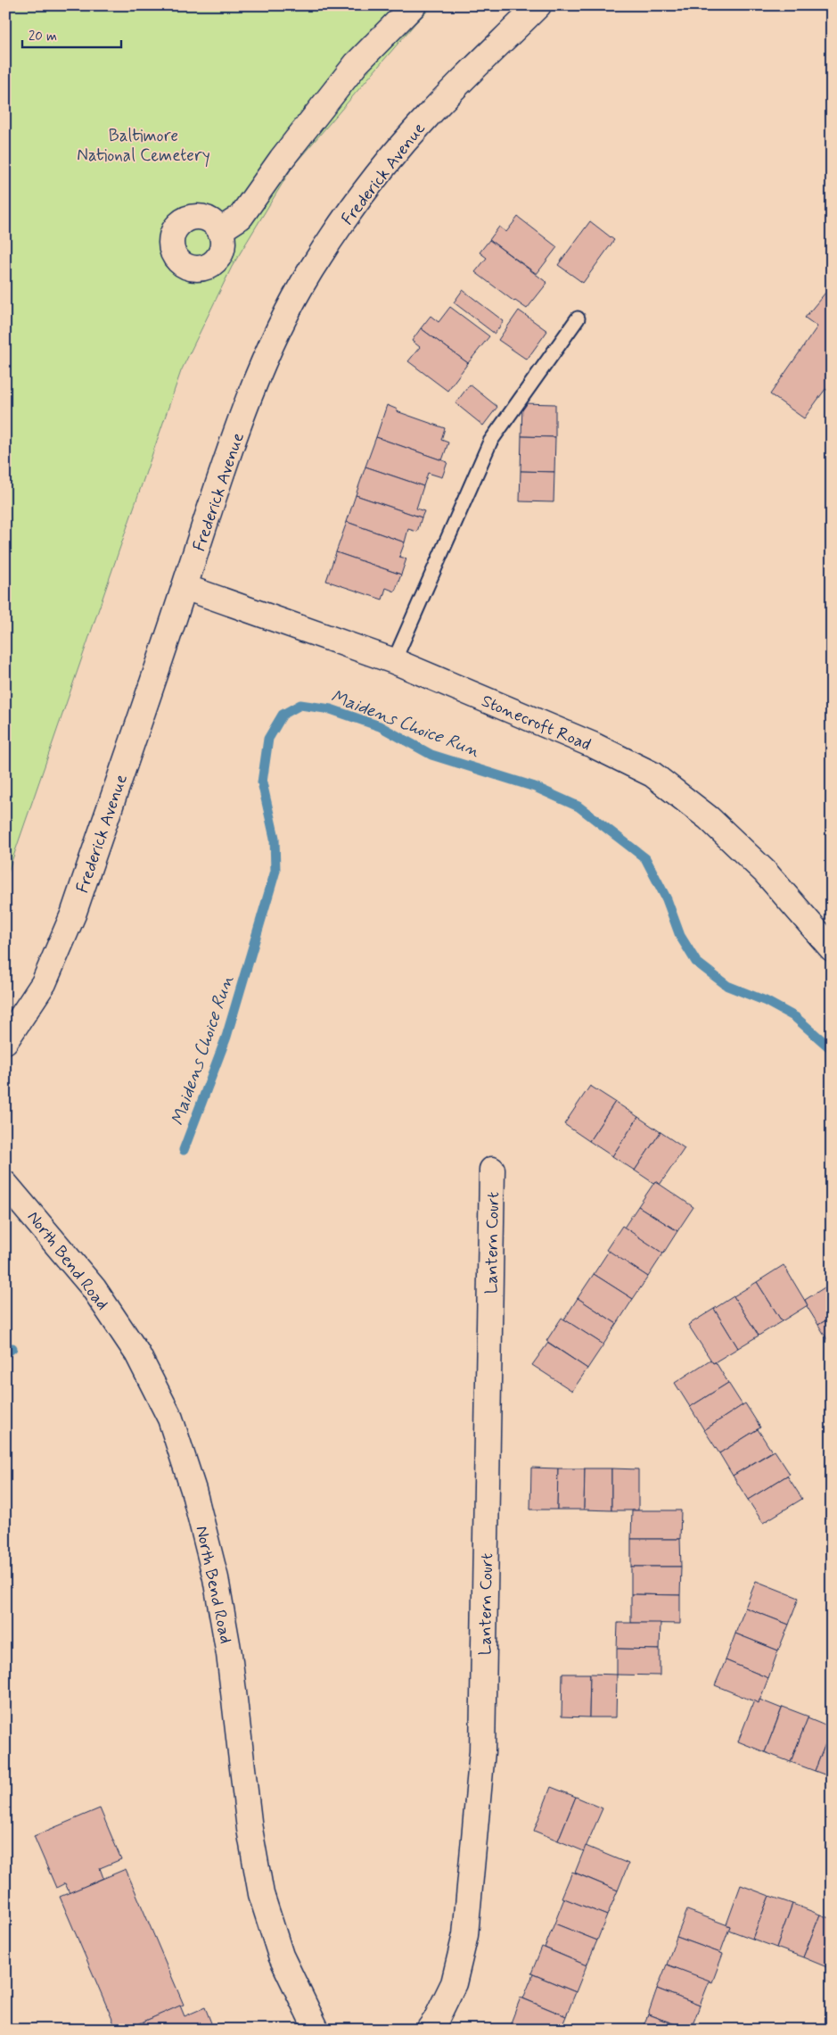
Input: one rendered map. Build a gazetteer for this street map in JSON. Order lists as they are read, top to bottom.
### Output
{
  "streets": {
    "street": [
      "Frederick Avenue",
      "Stonecroft Road",
      "Lantern Court",
      "North Bend Road"
    ]
  },
  "crossings": [
    ["Frederick Avenue", "Stonecroft Road"]
  ],
  "water": ["Maidens Choice Run"],
  "parks": ["Baltimore National Cemetery"],
  "scale_bar": "20 m"
}
